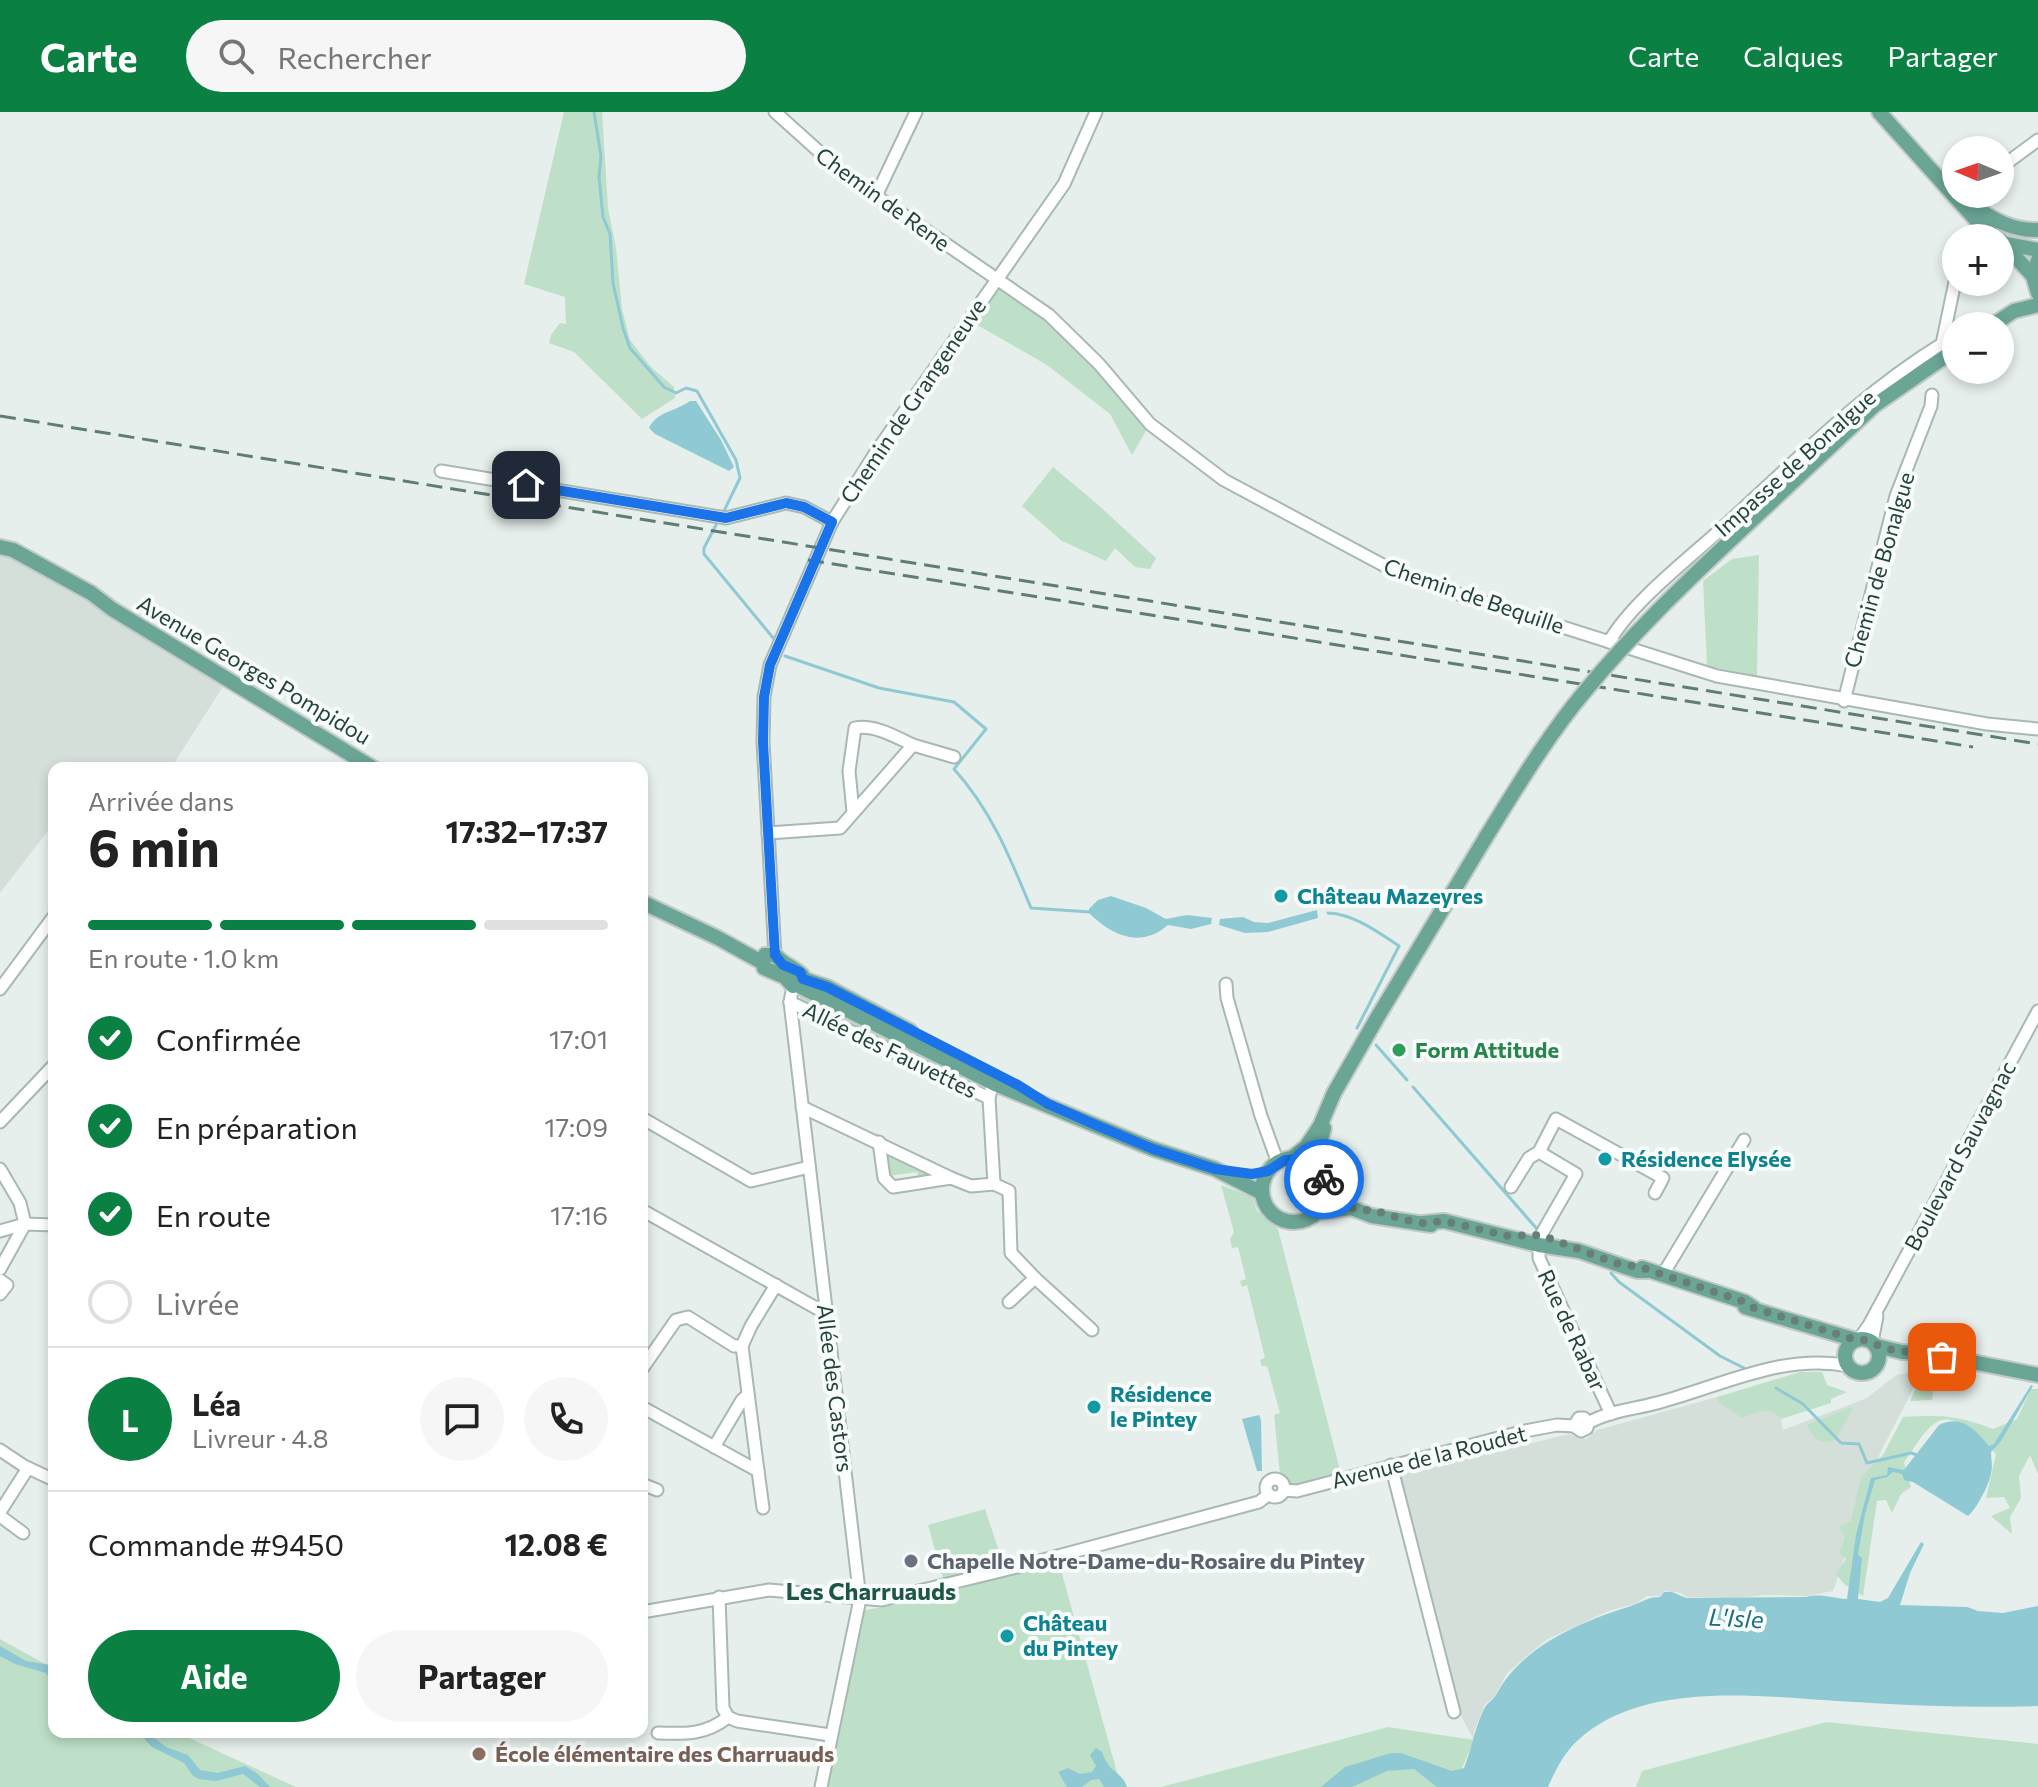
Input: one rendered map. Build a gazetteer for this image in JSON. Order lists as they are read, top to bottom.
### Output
{
  "streets": {
    "main road": ["Avenue Georges Pompidou"],
    "street": [
      "Chemin de Rene",
      "Chemin de Grangeneuve",
      "Impasse de Bonalgue",
      "Chemin de Bonalgue",
      "Chemin de Bequille",
      "Allée des Fauvettes",
      "Boulevard Sauvagnac",
      "Rue de Rabar",
      "Allée des Castors",
      "Avenue de la Roudet"
    ]
  },
  "crossings": [
    ["Chemin de Rene", "Chemin de Grangeneuve"],
    ["Chemin de Rene", "Chemin de Bequille"],
    ["Chemin de Grangeneuve", "Chemin de Bequille"],
    ["Impasse de Bonalgue", "Chemin de Bequille"],
    ["Chemin de Bonalgue", "Chemin de Bequille"],
    ["Allée des Fauvettes", "Allée des Castors"],
    ["Rue de Rabar", "Avenue de la Roudet"],
    ["Allée des Castors", "Avenue de la Roudet"]
  ],
  "districts": ["Les Charruauds"],
  "water": ["L'Isle"],
  "places": [
    "Château Mazeyres",
    "Form Attitude",
    "Résidence Elysée",
    "Résidence le Pintey",
    "Chapelle Notre-Dame-du-Rosaire du Pintey",
    "Château du Pintey",
    "École élémentaire des Charruauds"
  ],
  "north": "left",
  "page": {
    "header": "Carte",
    "search": "Rechercher",
    "nav": ["Carte", "Calques", "Partager"],
    "map_buttons": ["+", "−"],
    "heading": ["6 min", "Arrivée dans", "17:32–17:37"],
    "panel": [
      "Léa",
      "Livreur · 4.8",
      "Commande #9450",
      "12.08 €"
    ],
    "bar": "En route · 1.0 km",
    "list": [
      ["Confirmée", "17:01"],
      ["En préparation", "17:09"],
      ["En route", "17:16"],
      "Livrée"
    ],
    "round": "L",
    "buttons": ["Aide", "Partager"]
  }
}
